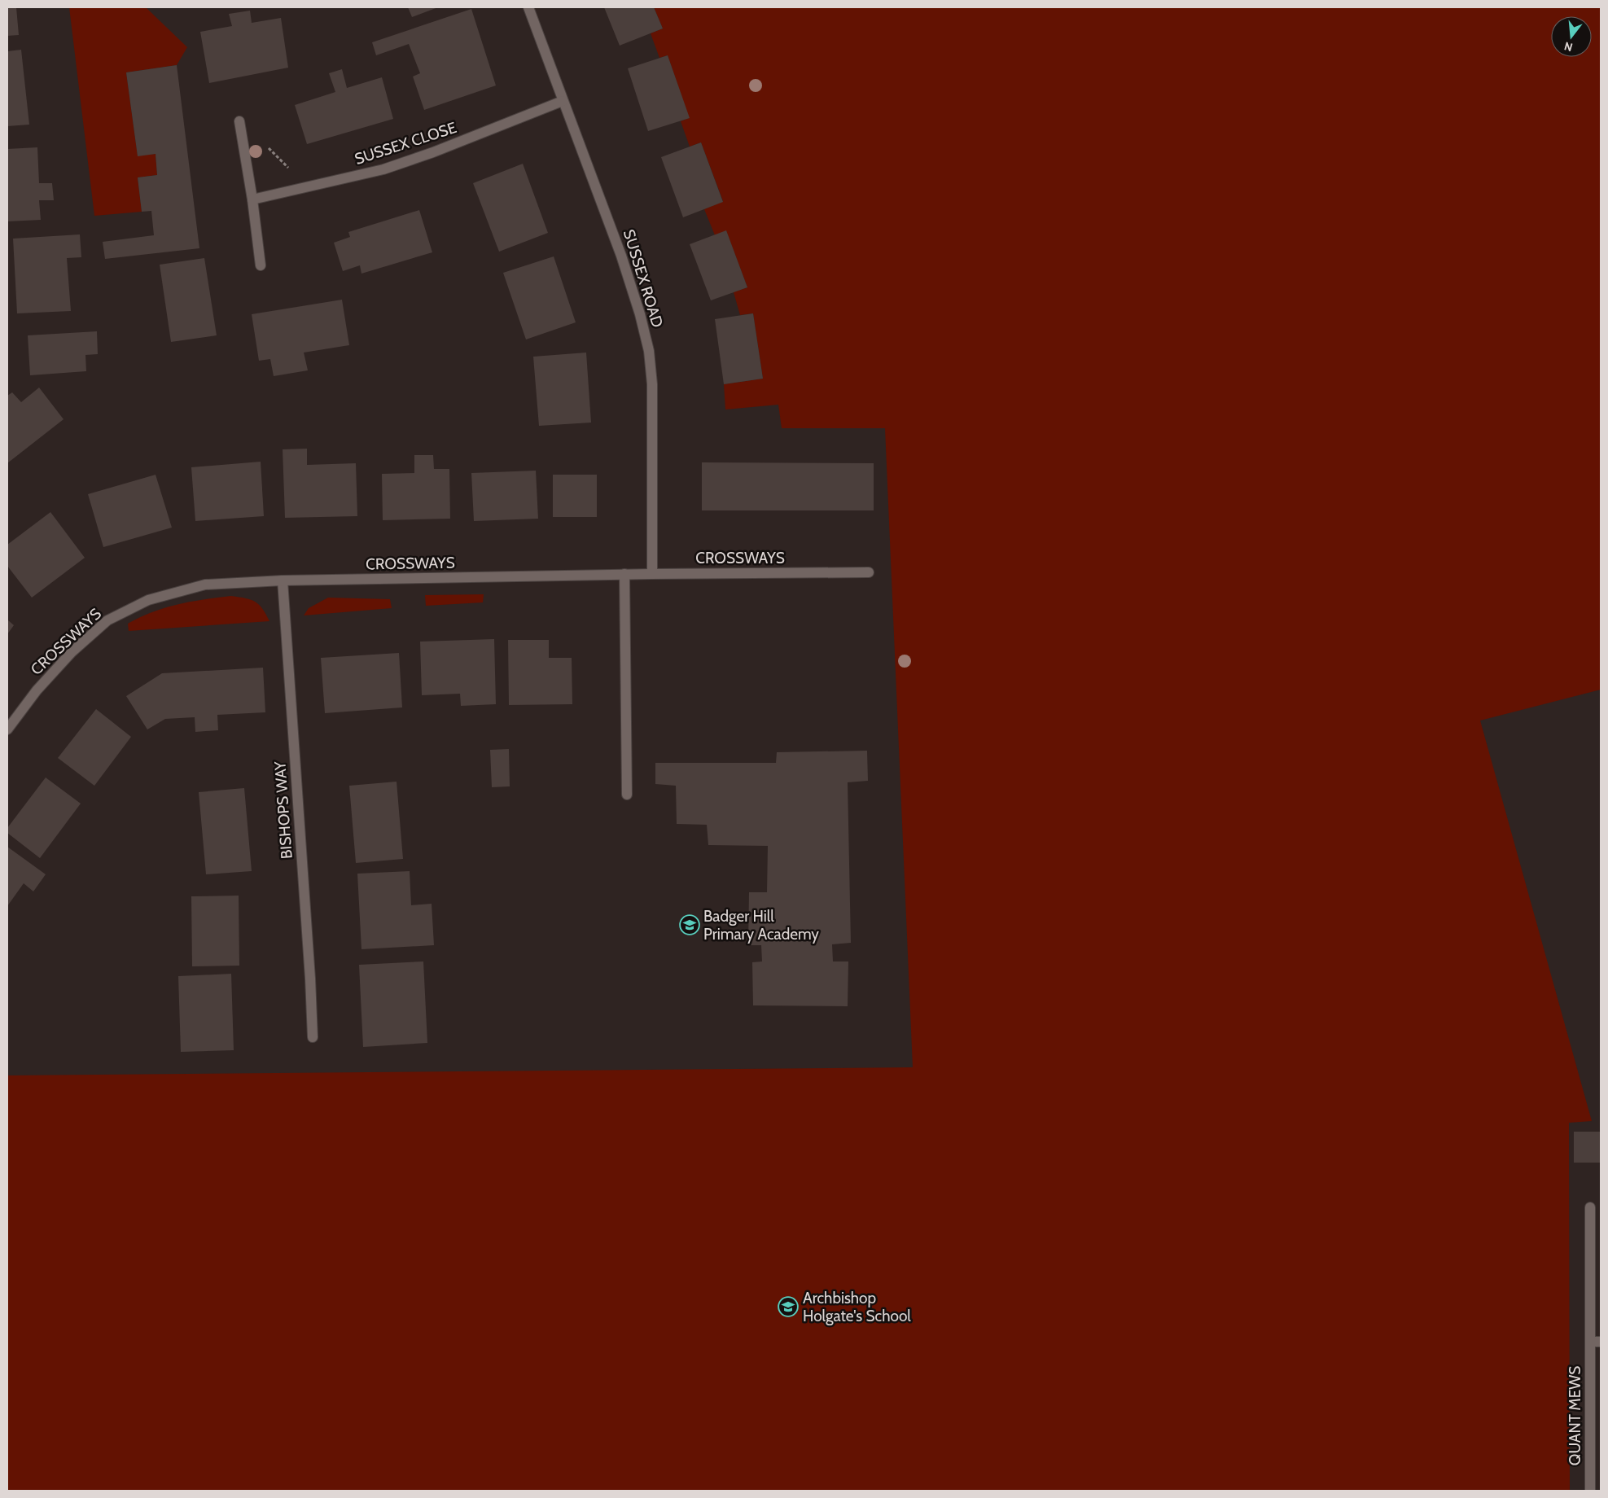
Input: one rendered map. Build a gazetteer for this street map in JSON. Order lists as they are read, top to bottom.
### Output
{
  "streets": {
    "street": [
      "SUSSEX CLOSE",
      "SUSSEX ROAD",
      "CROSSWAYS",
      "BISHOPS WAY",
      "QUANT MEWS"
    ]
  },
  "crossings": [
    ["SUSSEX CLOSE", "SUSSEX ROAD"],
    ["SUSSEX ROAD", "CROSSWAYS"],
    ["CROSSWAYS", "BISHOPS WAY"]
  ],
  "places": {
    "school or university": ["Badger Hill Primary Academy", "Archbishop Holgate's School"]
  },
  "north": "bottom"
}
